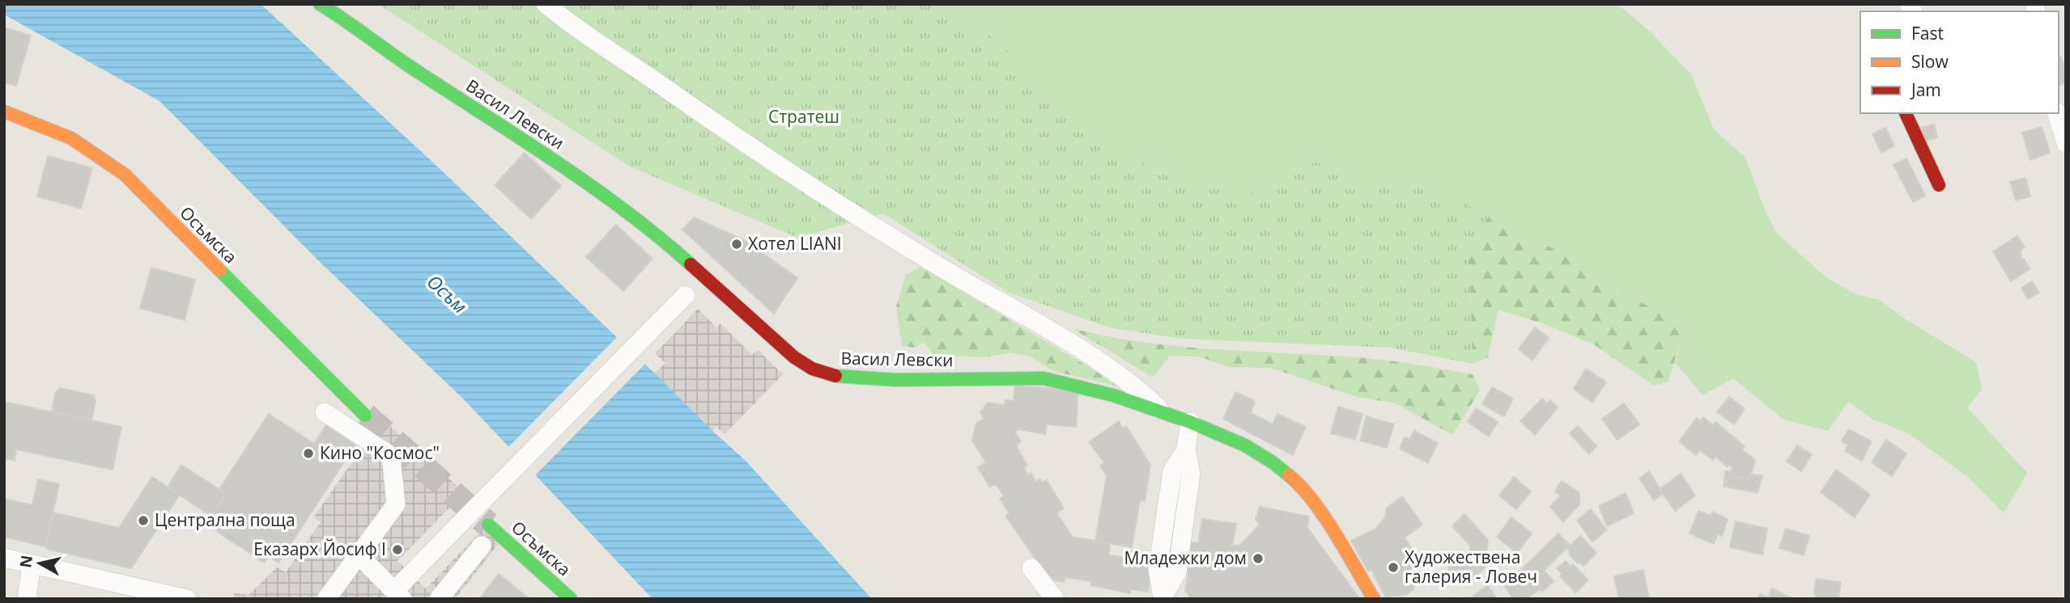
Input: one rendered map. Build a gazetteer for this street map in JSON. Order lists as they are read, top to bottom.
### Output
{
  "streets": {
    "street": ["Васил Левски", "Осъмска"]
  },
  "water": ["Осъм"],
  "parks": ["Стратеш"],
  "places": [
    "Хотел LIANI",
    "Кино \"Космос\"",
    "Централна поща",
    "Еказарх Йосиф I",
    "Младежки дом",
    "Художествена галерия - Ловеч"
  ],
  "legend": ["Fast", "Slow", "Jam"],
  "north": "left"
}
